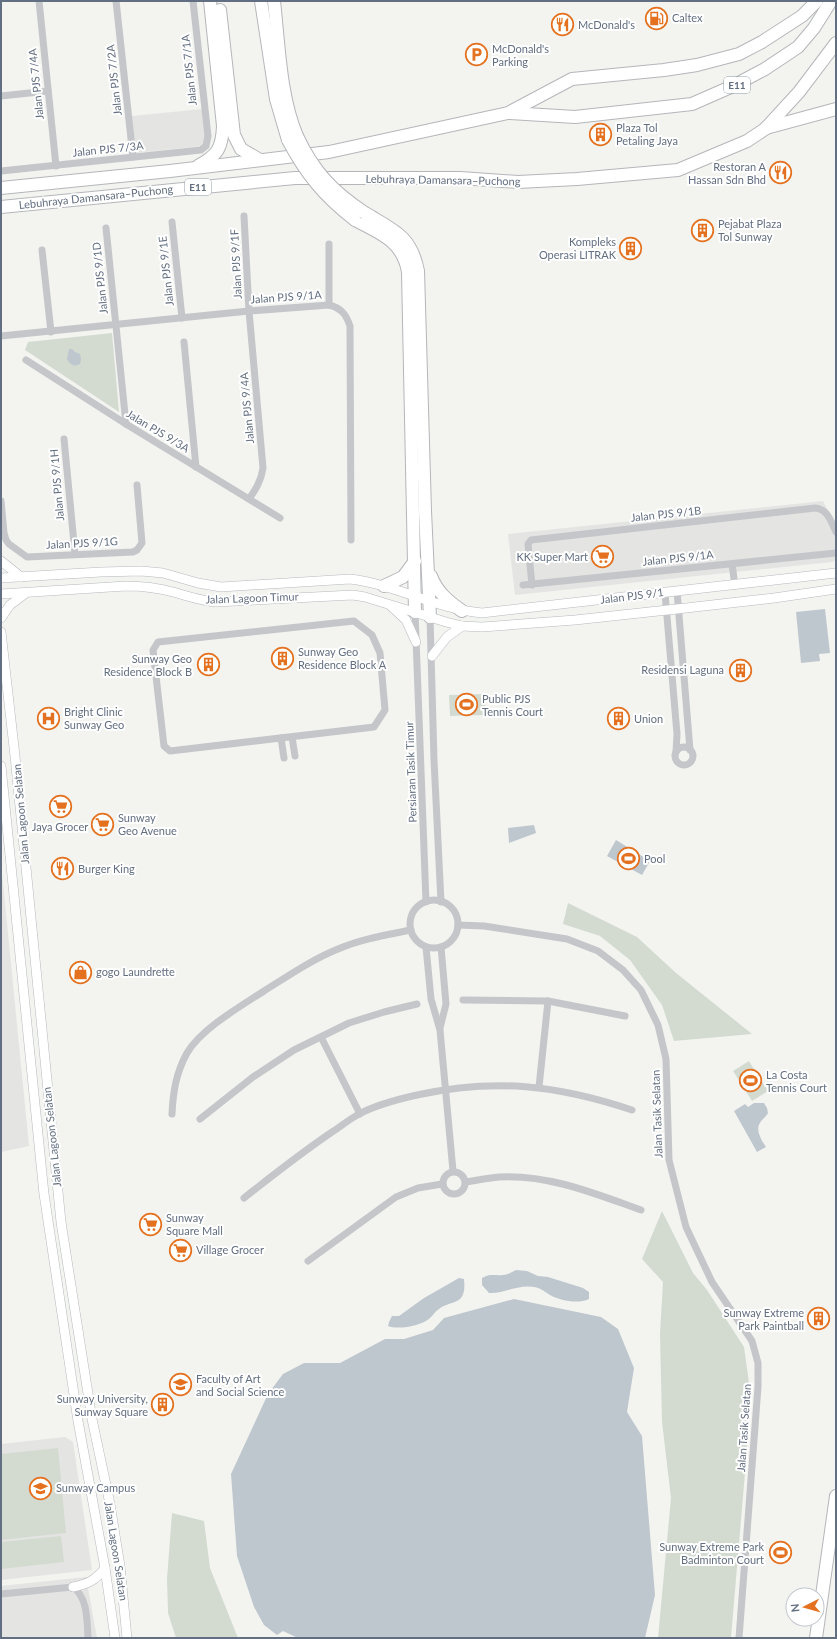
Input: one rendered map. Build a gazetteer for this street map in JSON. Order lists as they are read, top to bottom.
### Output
{
  "streets": {
    "highway": ["E11", "Lebuhraya Damansara–Puchong"],
    "main road": ["Jalan PJS 9/1", "Jalan Lagoon Timur", "Jalan Lagoon Selatan"],
    "street": [
      "Jalan PJS 7/1A",
      "Jalan PJS 7/2A",
      "Jalan PJS 7/4A",
      "Jalan PJS 7/3A",
      "Jalan PJS 9/1F",
      "Jalan PJS 9/1E",
      "Jalan PJS 9/1D",
      "Jalan PJS 9/1A",
      "Jalan PJS 9/4A",
      "Jalan PJS 9/3A",
      "Jalan PJS 9/1H",
      "Jalan PJS 9/1B",
      "Jalan PJS 9/1G",
      "Persiaran Tasik Timur",
      "Jalan Tasik Selatan"
    ]
  },
  "crossings": [
    ["Jalan PJS 7/1A", "Jalan PJS 7/3A"],
    ["Jalan PJS 7/2A", "Jalan PJS 7/3A"],
    ["Jalan PJS 7/4A", "Jalan PJS 7/3A"],
    ["Jalan PJS 9/1F", "Jalan PJS 9/1A"],
    ["Jalan PJS 9/1F", "Jalan PJS 9/4A"],
    ["Jalan PJS 9/1E", "Jalan PJS 9/1A"],
    ["Jalan PJS 9/1D", "Jalan PJS 9/1A"],
    ["Jalan PJS 9/1D", "Jalan PJS 9/3A"],
    ["Jalan PJS 9/1A", "Jalan PJS 9/4A"],
    ["Jalan PJS 9/1A", "Jalan PJS 9/1B"],
    ["Jalan PJS 9/4A", "Jalan PJS 9/3A"],
    ["Jalan PJS 9/1H", "Jalan PJS 9/1G"],
    ["Jalan PJS 9/1", "Jalan Lagoon Timur"],
    ["Jalan Lagoon Timur", "Persiaran Tasik Timur"],
    ["Persiaran Tasik Timur", "Jalan Tasik Selatan"]
  ],
  "places": {
    "fuel station": ["Caltex"],
    "restaurant": ["McDonald's", "Restoran A Hassan Sdn Bhd", "Burger King"],
    "parking": ["McDonald's Parking"],
    "building": [
      "Plaza Tol Petaling Jaya",
      "Pejabat Plaza Tol Sunway",
      "Kompleks Operasi LITRAK",
      "Sunway Geo Residence Block A",
      "Sunway Geo Residence Block B",
      "Residensi Laguna",
      "Union",
      "Sunway Extreme Park Paintball",
      "Sunway University, Sunway Square"
    ],
    "supermarket": [
      "KK Super Mart",
      "Jaya Grocer",
      "Sunway Geo Avenue",
      "Sunway Square Mall",
      "Village Grocer"
    ],
    "sports": [
      "Public PJS Tennis Court",
      "Pool",
      "La Costa Tennis Court",
      "Sunway Extreme Park Badminton Court"
    ],
    "hospital": ["Bright Clinic Sunway Geo"],
    "shop": ["gogo Laundrette"],
    "school or university": ["Faculty of Art and Social Science", "Sunway Campus"]
  },
  "north": "left"
}
